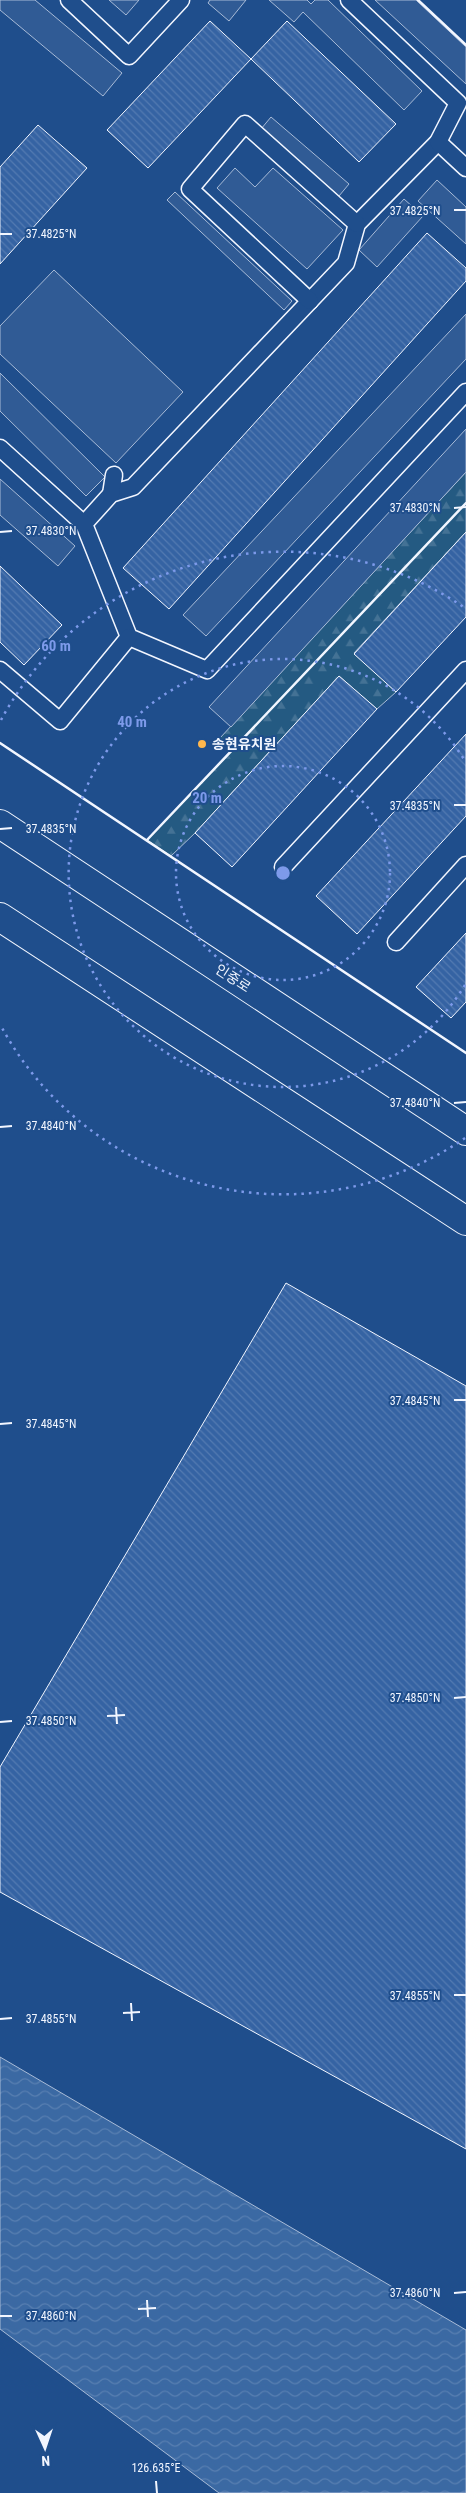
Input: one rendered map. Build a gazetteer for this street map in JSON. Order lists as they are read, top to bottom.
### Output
{
  "streets": {
    "main road": ["인중로"]
  },
  "places": ["송현유치원"],
  "north": "bottom",
  "coordinates": [
    "37.4825°N",
    "37.4830°N",
    "37.4835°N",
    "37.4840°N",
    "37.4845°N",
    "37.4850°N",
    "37.4855°N",
    "37.4860°N",
    "126.635°E"
  ],
  "rings": ["60 m", "40 m", "20 m"]
}
